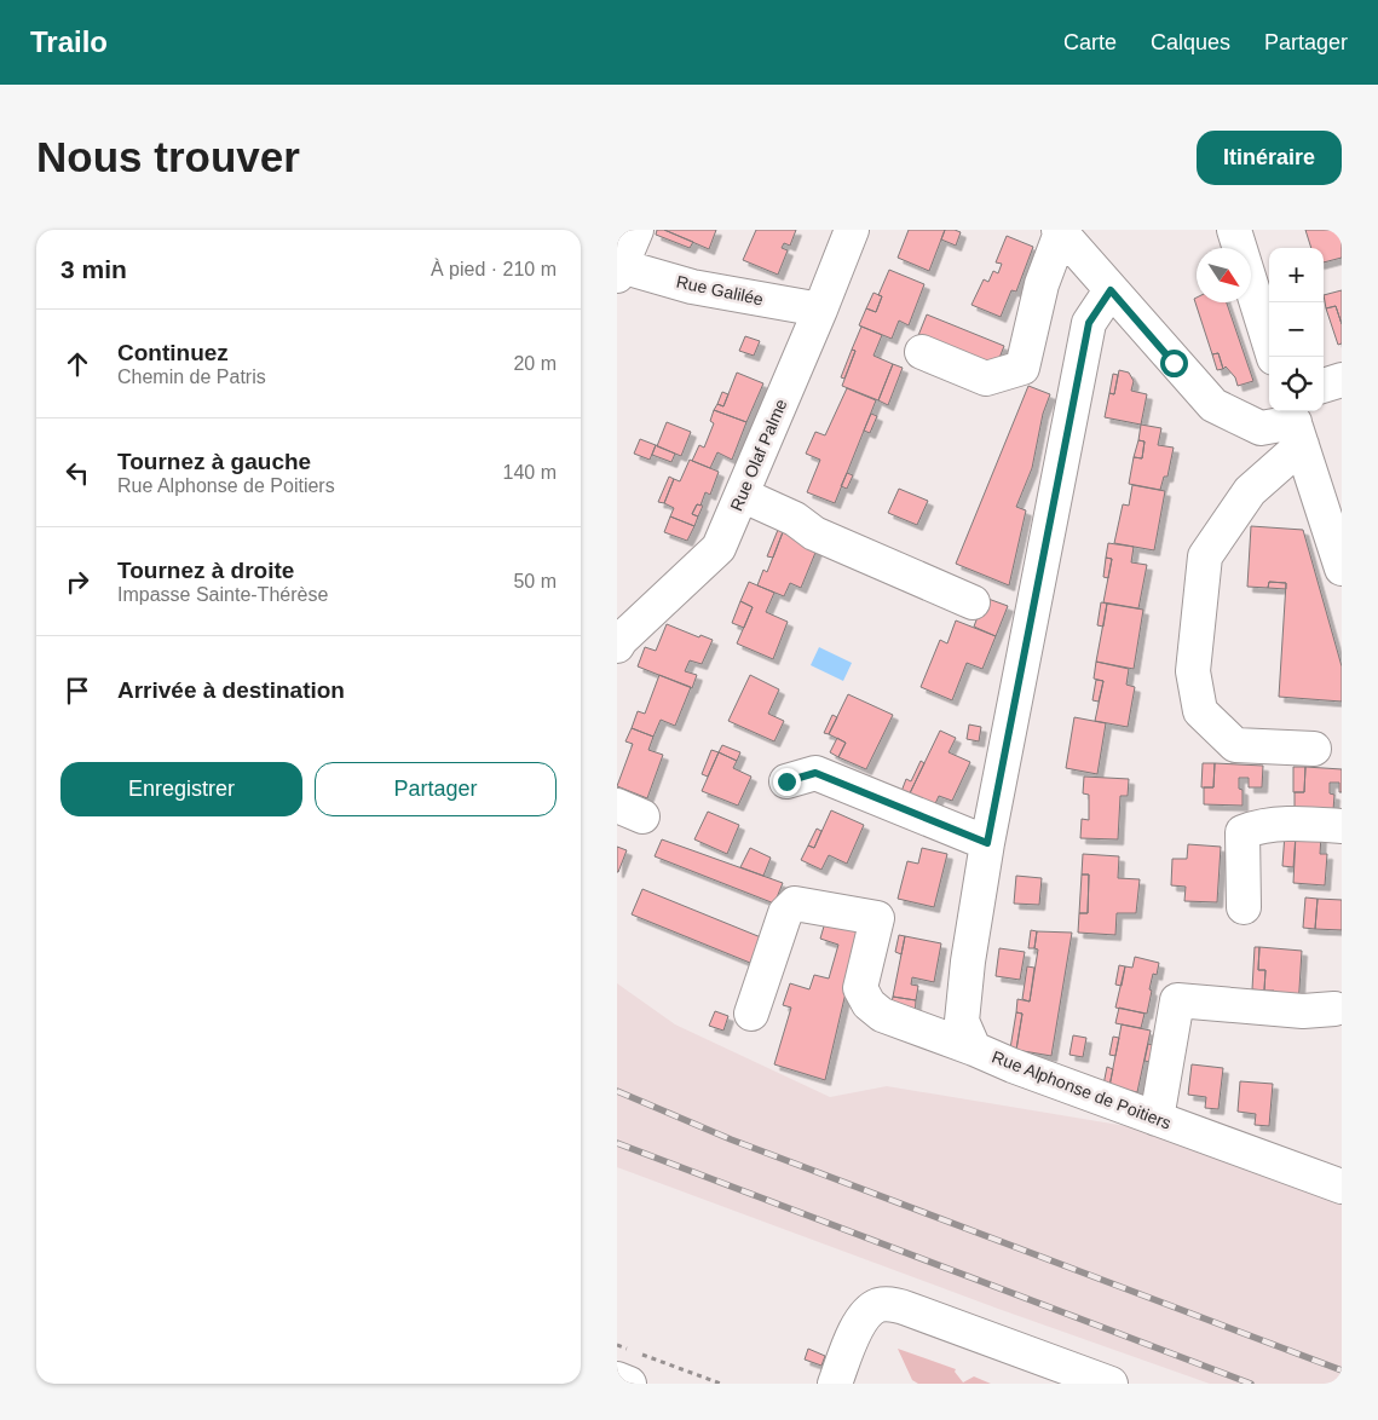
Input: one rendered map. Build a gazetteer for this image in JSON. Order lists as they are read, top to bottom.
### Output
{
  "streets": {
    "street": ["Rue Galilée", "Rue Olaf Palme", "Rue Alphonse de Poitiers"]
  },
  "crossings": [
    ["Rue Galilée", "Rue Olaf Palme"]
  ],
  "north": "bottom right",
  "page": {
    "header": "Trailo",
    "nav": ["Carte", "Calques", "Partager"],
    "buttons": [
      "Itinéraire",
      ["Enregistrer", "Partager"]
    ],
    "title": "Nous trouver",
    "heading": ["3 min", "À pied · 210 m"],
    "map_buttons": ["+", "−"],
    "list": [
      ["Continuez", "Chemin de Patris", "20 m"],
      ["Tournez à gauche", "Rue Alphonse de Poitiers", "140 m"],
      ["Tournez à droite", "Impasse Sainte-Thérèse", "50 m"],
      "Arrivée à destination"
    ]
  }
}
